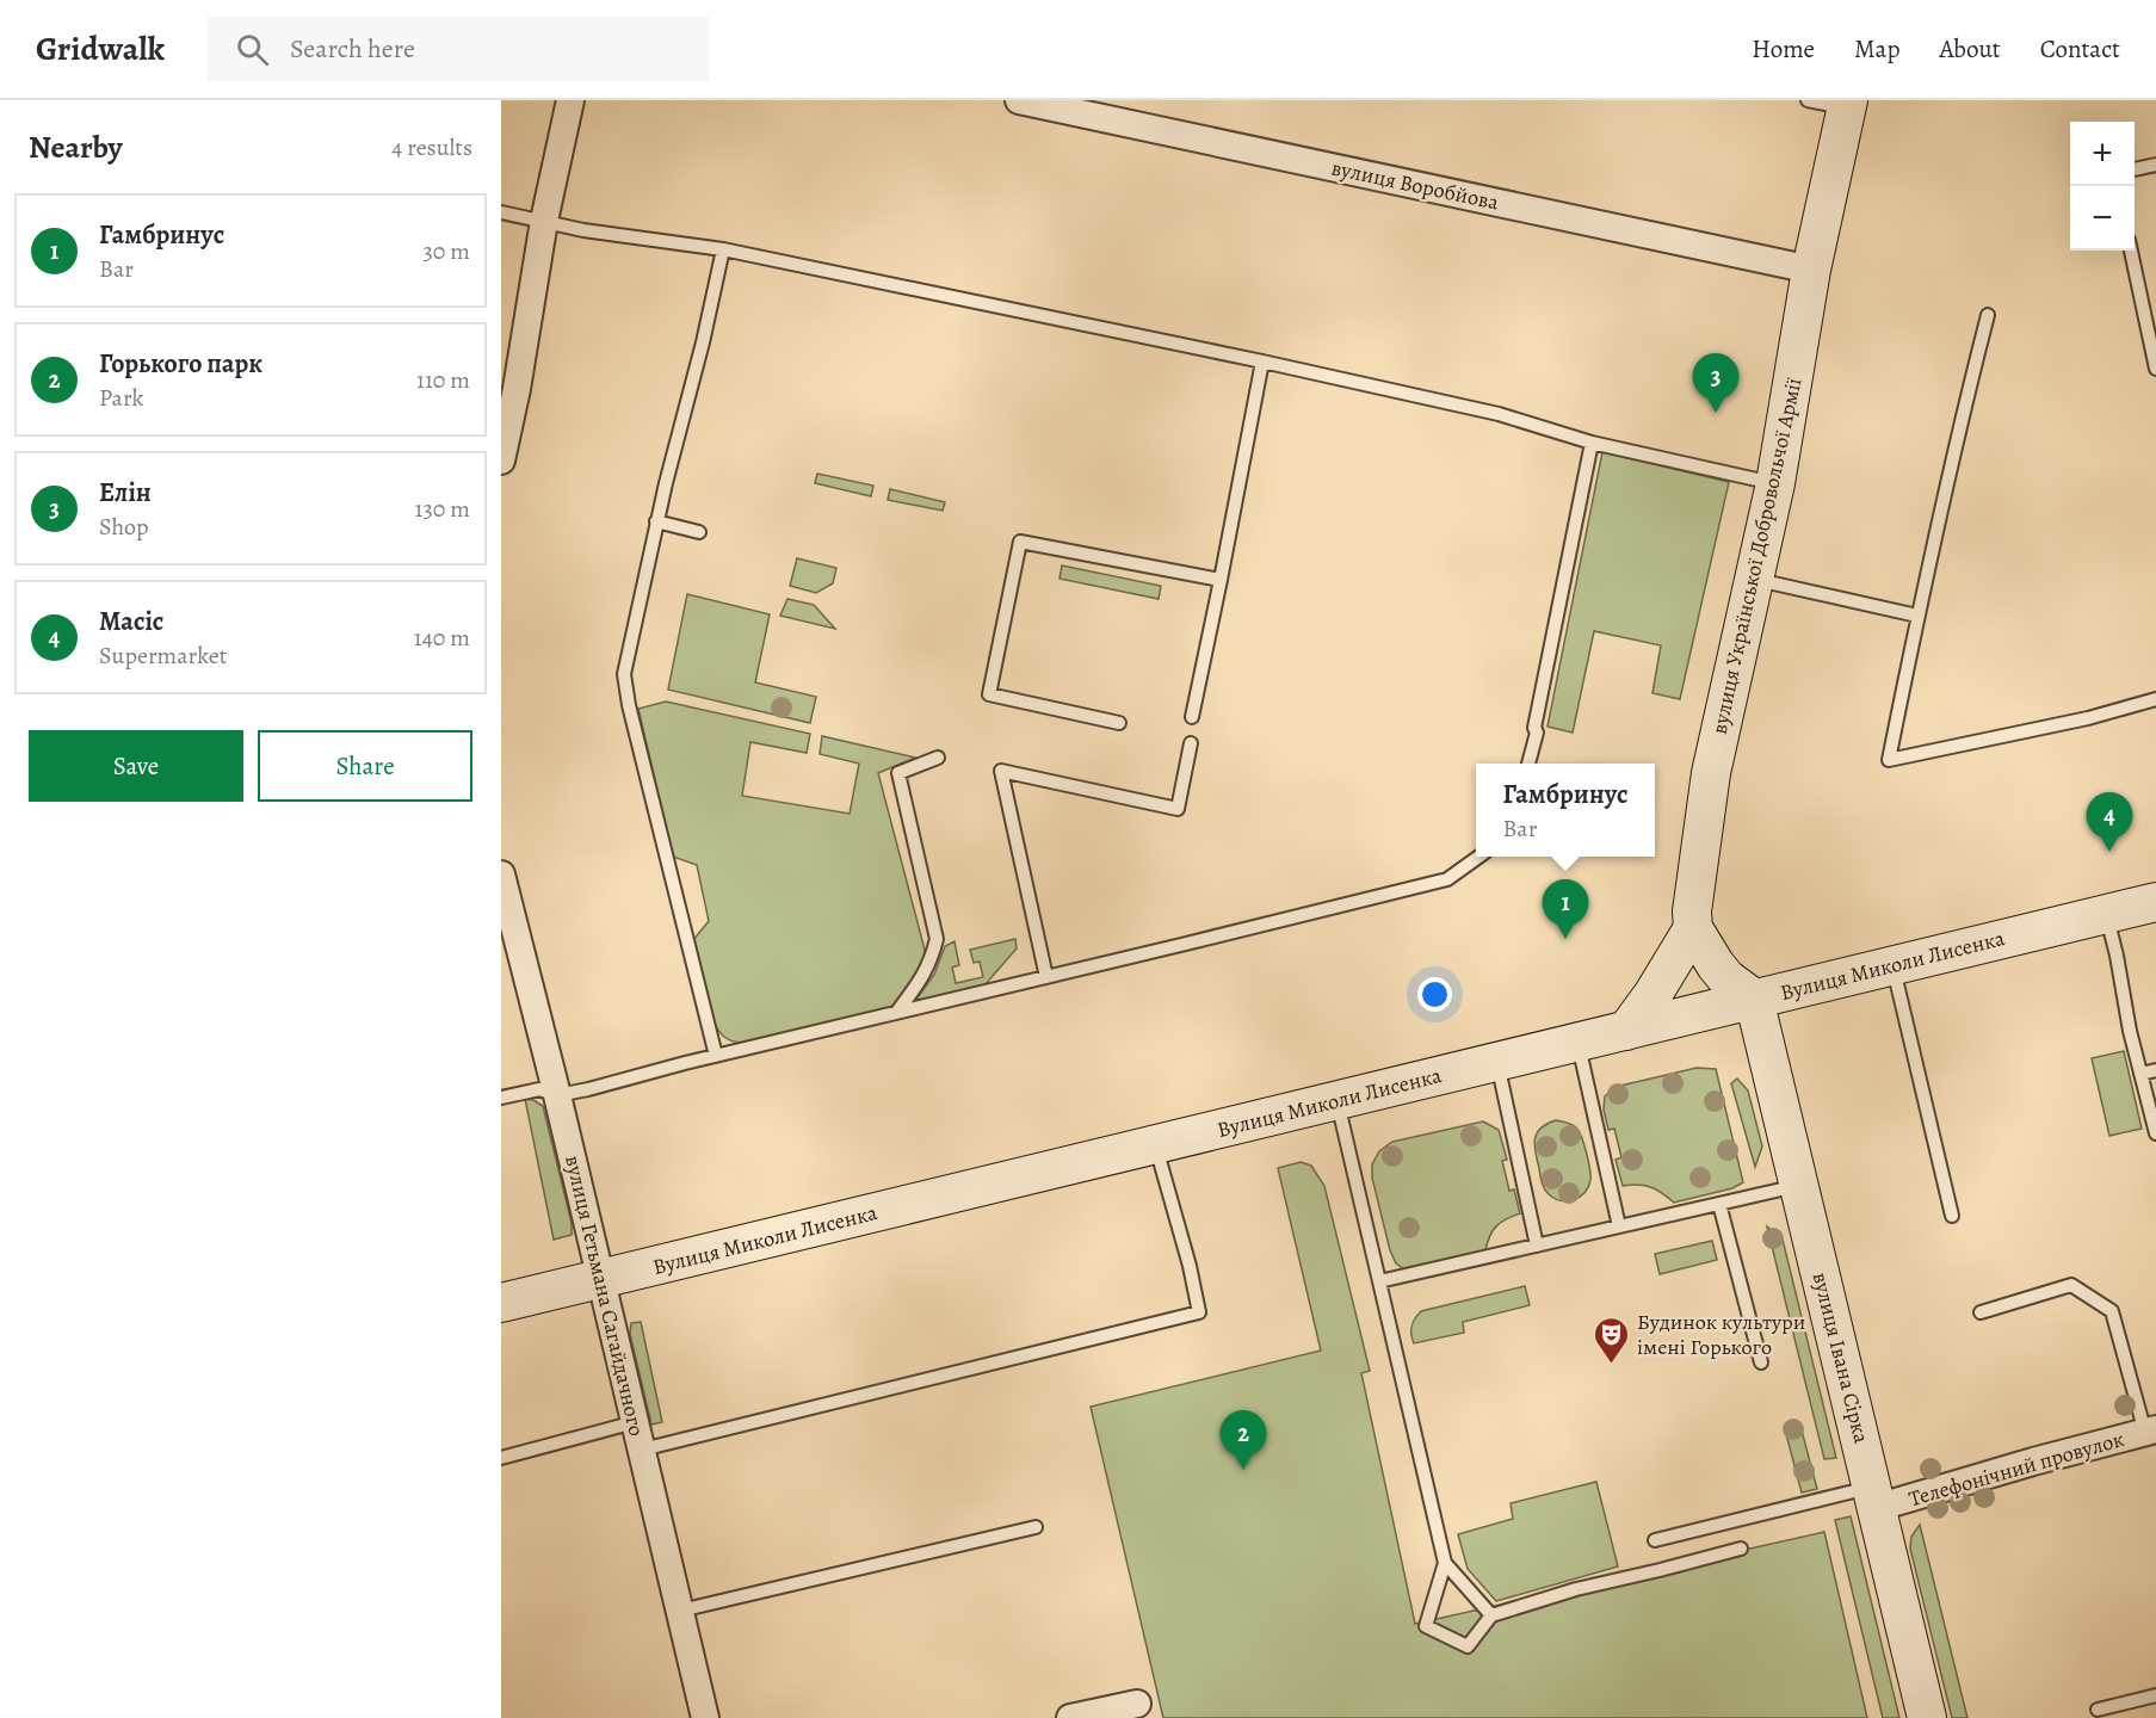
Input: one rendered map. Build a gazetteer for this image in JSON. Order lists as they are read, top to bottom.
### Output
{
  "streets": {
    "street": [
      "вулиця Воробйова",
      "вулиця Української Добровольчої Армії",
      "Вулиця Миколи Лисенка",
      "вулиця Гетьмана Сагайдачного",
      "вулиця Івана Сірка",
      "Телефонічний провулок"
    ]
  },
  "crossings": [
    ["вулиця Воробйова", "вулиця Української Добровольчої Армії"],
    ["вулиця Української Добровольчої Армії", "Вулиця Миколи Лисенка"],
    ["Вулиця Миколи Лисенка", "вулиця Гетьмана Сагайдачного"],
    ["Вулиця Миколи Лисенка", "вулиця Івана Сірка"],
    ["вулиця Івана Сірка", "Телефонічний провулок"]
  ],
  "places": {
    "theatre": ["Будинок культури імені Горького"]
  },
  "page": {
    "header": "Gridwalk",
    "search": "Search here",
    "nav": [
      "Home",
      "Map",
      "About",
      "Contact"
    ],
    "heading": ["Nearby", "4 results"],
    "map_buttons": ["+", "−"],
    "list": [
      {
        "mark": "1",
        "name": "Гамбринус",
        "note": "Bar",
        "value": "30 m"
      },
      {
        "mark": "2",
        "name": "Горького парк",
        "note": "Park",
        "value": "110 m"
      },
      {
        "mark": "3",
        "name": "Елін",
        "note": "Shop",
        "value": "130 m"
      },
      {
        "mark": "4",
        "name": "Macic",
        "note": "Supermarket",
        "value": "140 m"
      }
    ],
    "pins": [
      "3",
      "4",
      "1",
      "2"
    ],
    "buttons": ["Save", "Share"],
    "popup": ["Гамбринус", "Bar"]
  }
}
